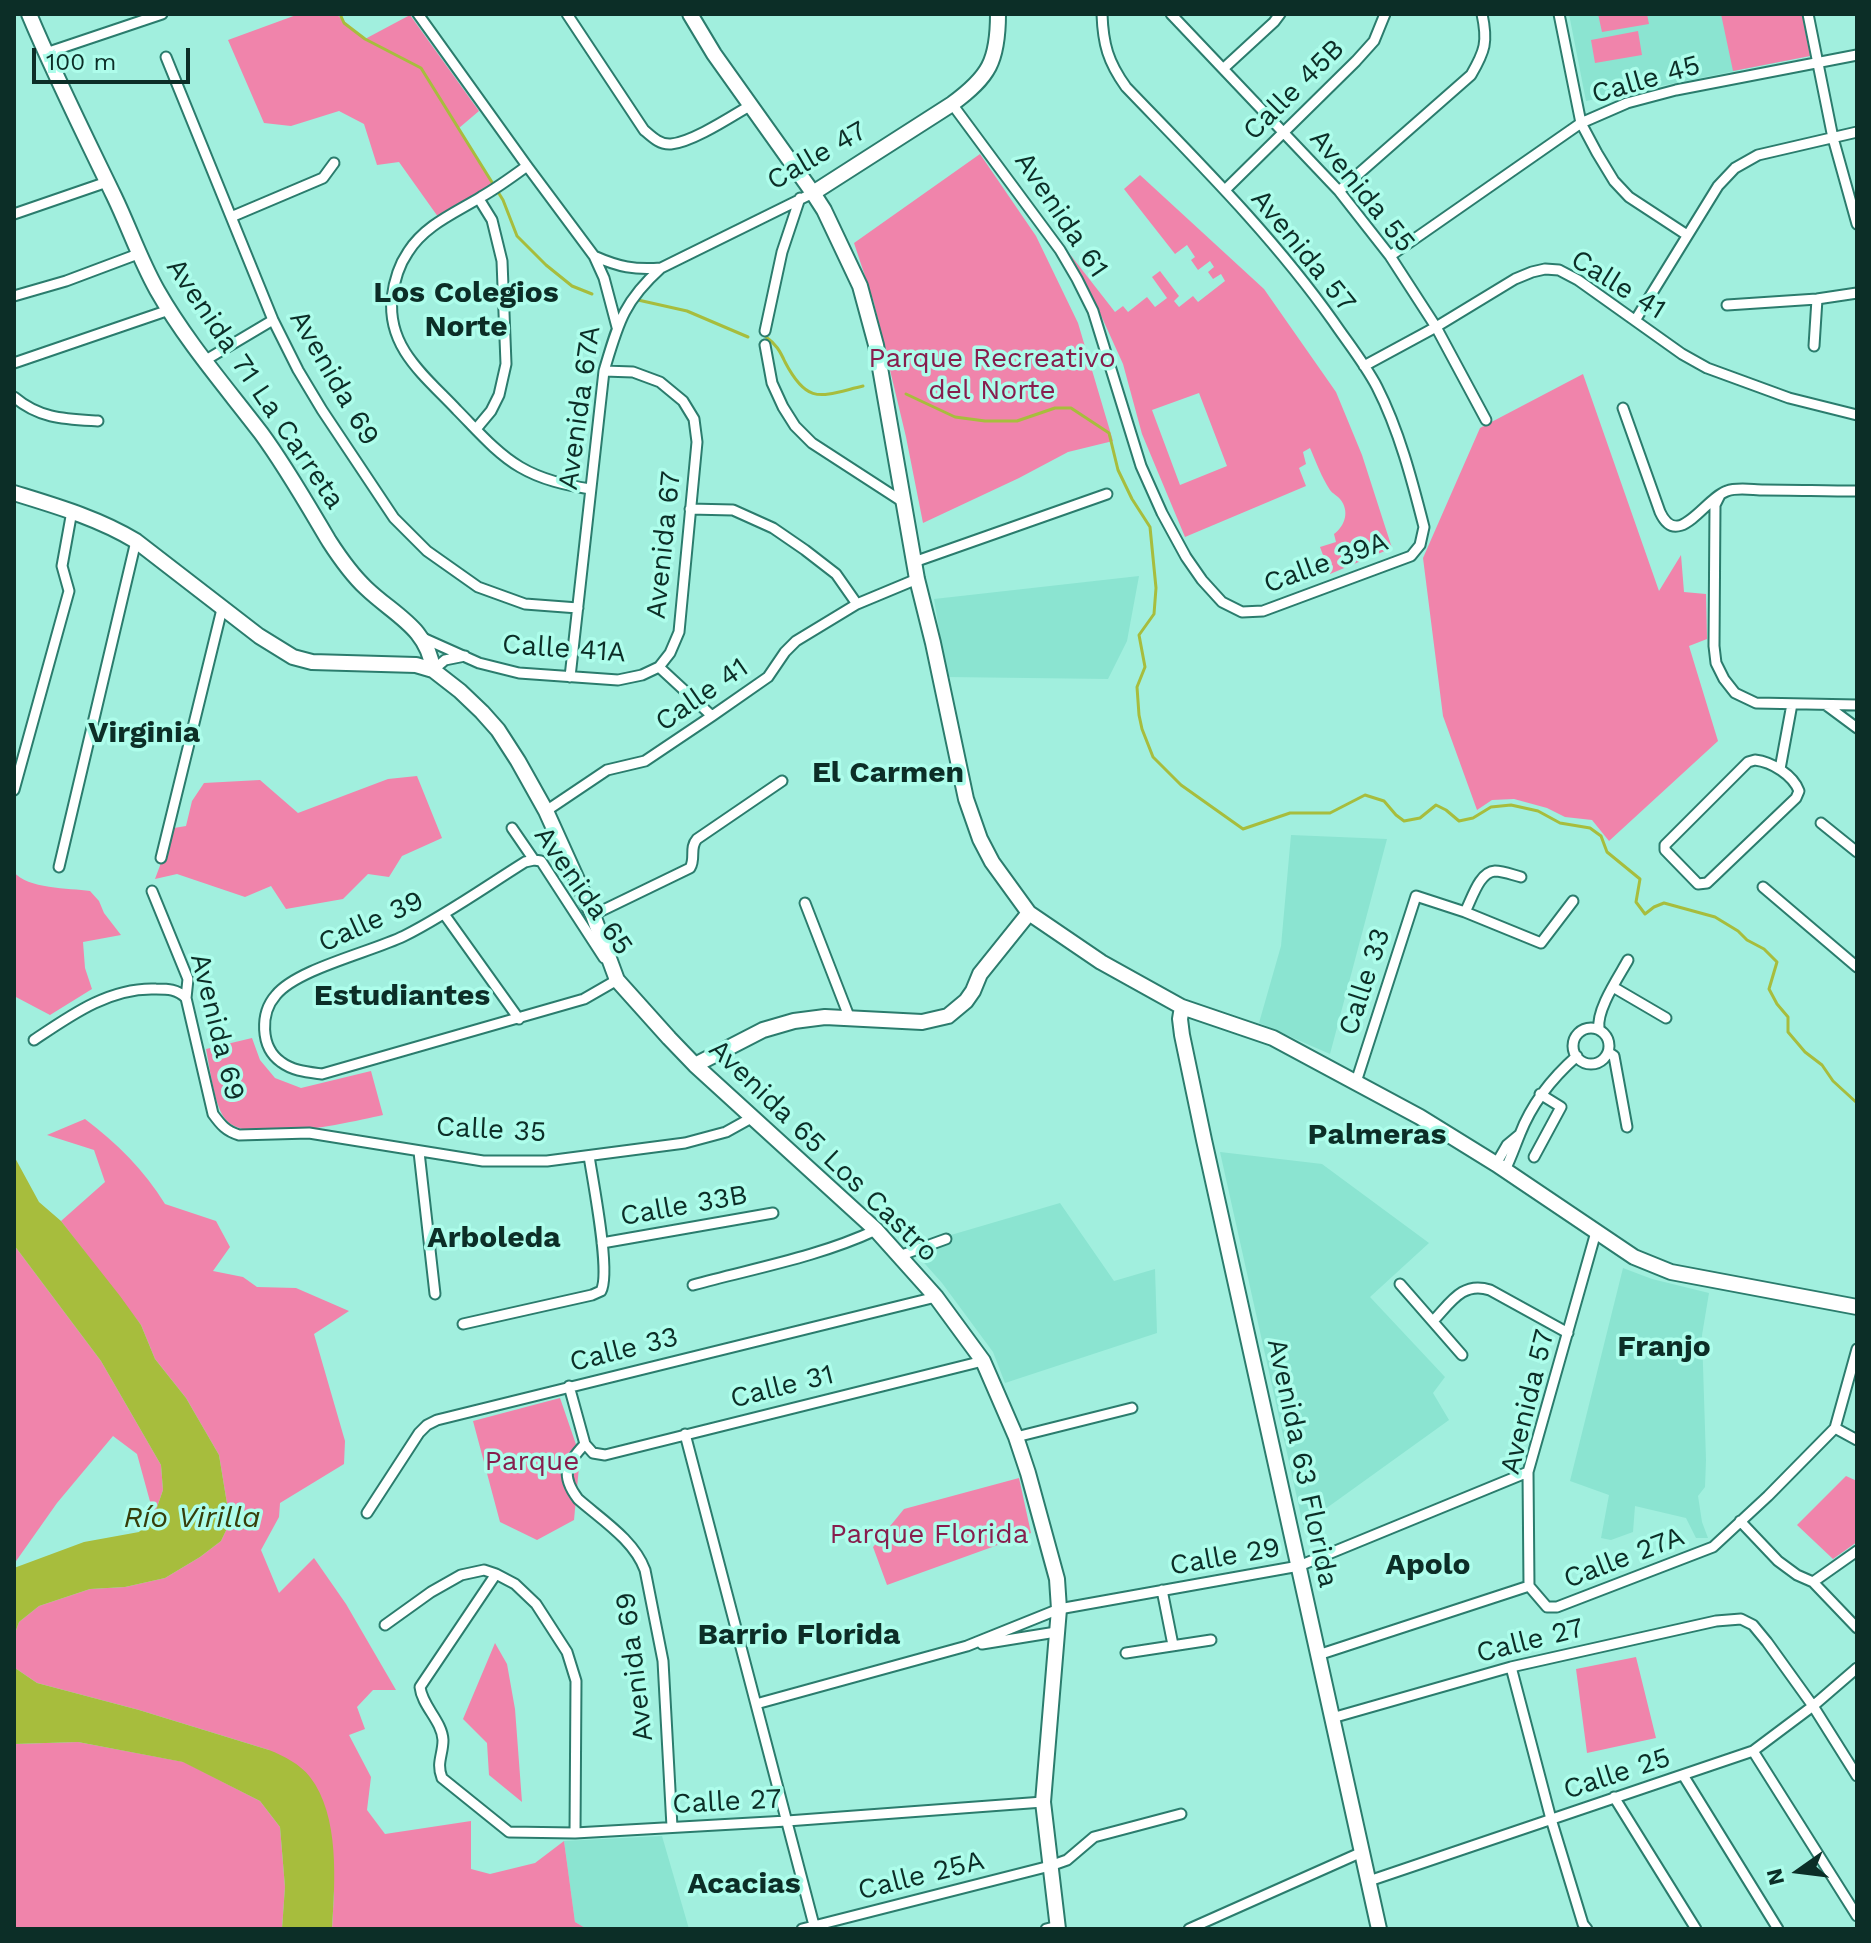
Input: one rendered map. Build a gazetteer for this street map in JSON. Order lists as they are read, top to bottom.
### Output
{
  "streets": {
    "main road": [
      "Calle 47",
      "Avenida 71 La Carreta",
      "Avenida 65 Los Castro",
      "Avenida 63 Florida"
    ],
    "street": [
      "Calle 45",
      "Calle 45B",
      "Avenida 55",
      "Avenida 61",
      "Avenida 57",
      "Calle 41",
      "Avenida 69",
      "Avenida 67A",
      "Avenida 67",
      "Calle 39A",
      "Calle 41A",
      "Avenida 65",
      "Calle 39",
      "Calle 33",
      "Calle 35",
      "Calle 33B",
      "Calle 31",
      "Calle 29",
      "Calle 27A",
      "Calle 27",
      "Calle 25",
      "Calle 25A"
    ]
  },
  "crossings": [
    ["Calle 45", "Avenida 55"],
    ["Calle 45B", "Avenida 55"],
    ["Calle 45B", "Avenida 57"],
    ["Calle 47", "Avenida 61"],
    ["Calle 47", "Avenida 67A"],
    ["Avenida 55", "Calle 41"],
    ["Avenida 61", "Calle 39A"],
    ["Avenida 57", "Calle 41"],
    ["Avenida 57", "Calle 39A"],
    ["Avenida 57", "Calle 29"],
    ["Avenida 57", "Calle 27A"],
    ["Avenida 69", "Avenida 67A"],
    ["Avenida 69", "Calle 35"],
    ["Avenida 69", "Calle 31"],
    ["Avenida 69", "Calle 27"],
    ["Avenida 71 La Carreta", "Calle 41A"],
    ["Avenida 67A", "Avenida 67"],
    ["Avenida 67A", "Calle 41A"],
    ["Avenida 67", "Calle 41A"],
    ["Avenida 65", "Calle 39"],
    ["Avenida 65", "Avenida 65 Los Castro"],
    ["Calle 33", "Avenida 65 Los Castro"],
    ["Calle 35", "Avenida 65 Los Castro"],
    ["Avenida 65 Los Castro", "Calle 31"],
    ["Avenida 65 Los Castro", "Calle 29"],
    ["Avenida 65 Los Castro", "Calle 27"],
    ["Avenida 65 Los Castro", "Calle 25A"],
    ["Avenida 63 Florida", "Calle 29"],
    ["Avenida 63 Florida", "Calle 27A"],
    ["Avenida 63 Florida", "Calle 27"],
    ["Avenida 63 Florida", "Calle 25"],
    ["Calle 27", "Calle 25"]
  ],
  "districts": [
    "Los Colegios Norte",
    "Virginia",
    "El Carmen",
    "Estudiantes",
    "Palmeras",
    "Arboleda",
    "Franjo",
    "Apolo",
    "Barrio Florida",
    "Acacias"
  ],
  "water": ["Río Virilla"],
  "parks": ["Parque Recreativo del Norte", "Parque", "Parque Florida"],
  "scale_bar": "100 m",
  "north": "left"
}
